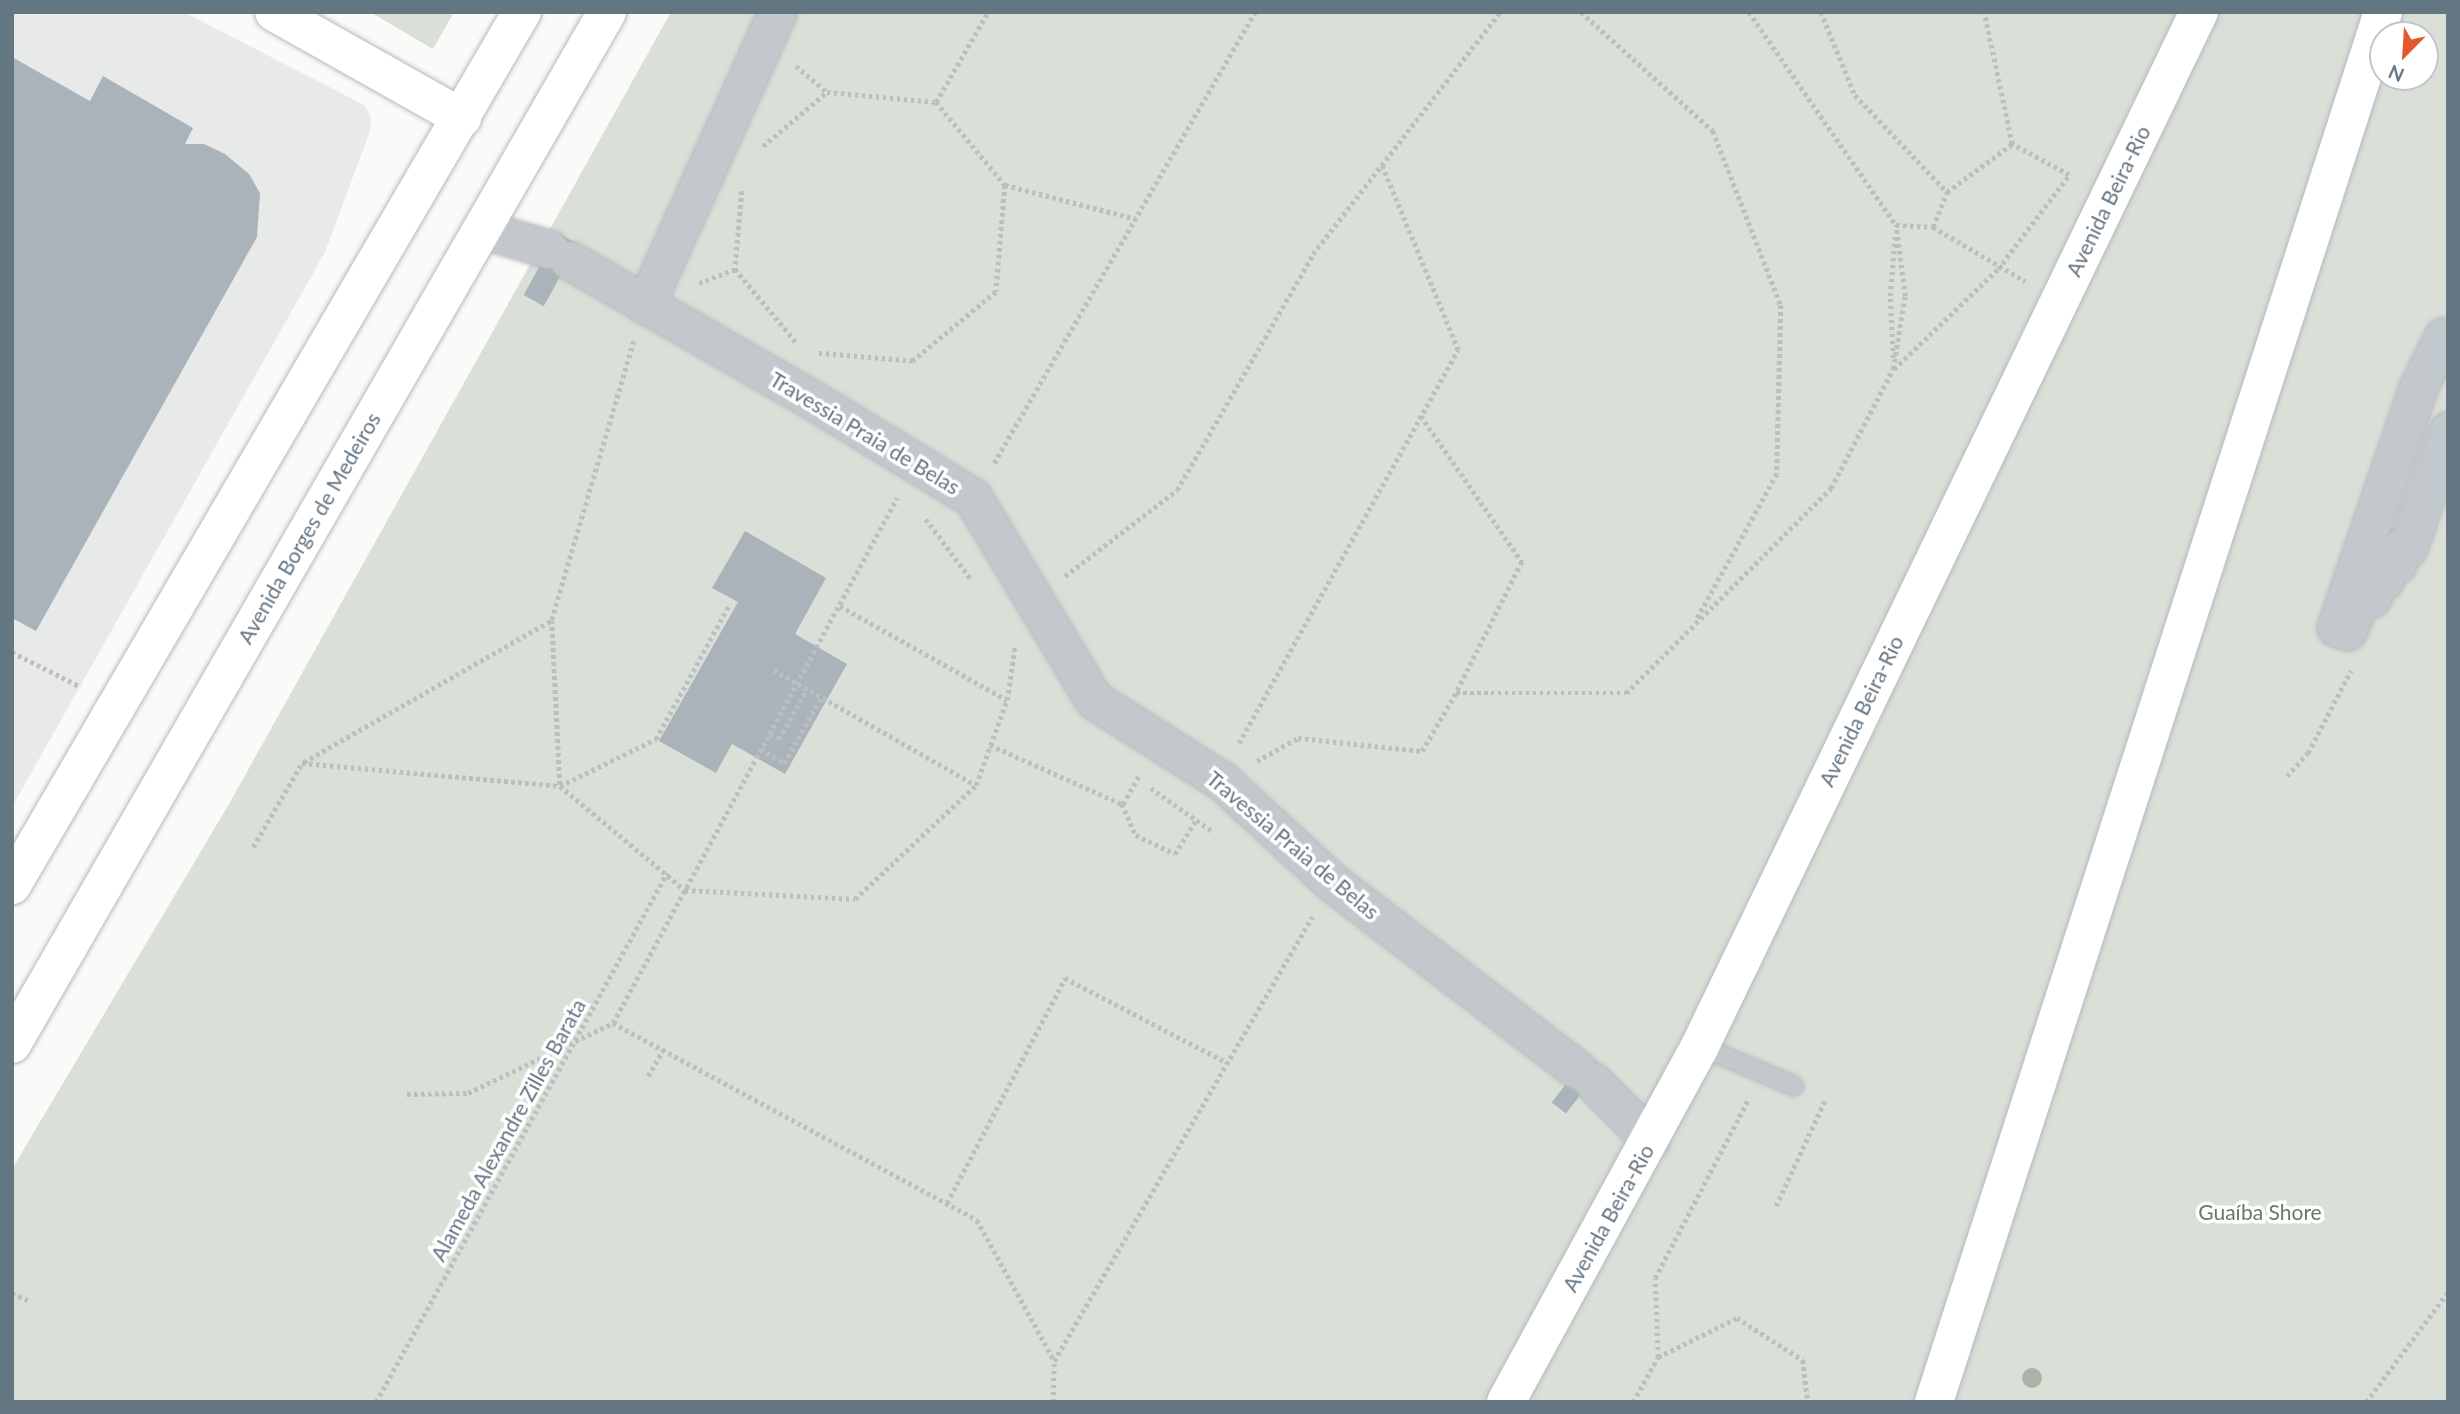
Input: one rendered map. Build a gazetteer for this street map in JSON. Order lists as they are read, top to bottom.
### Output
{
  "streets": {
    "main road": ["Avenida Beira-Rio", "Avenida Borges de Medeiros"],
    "street": ["Travessia Praia de Belas"],
    "path": ["Alameda Alexandre Zilles Barata"]
  },
  "crossings": [
    ["Avenida Beira-Rio", "Travessia Praia de Belas"],
    ["Travessia Praia de Belas", "Avenida Borges de Medeiros"]
  ],
  "parks": ["Guaíba Shore"],
  "north": "bottom left"
}
